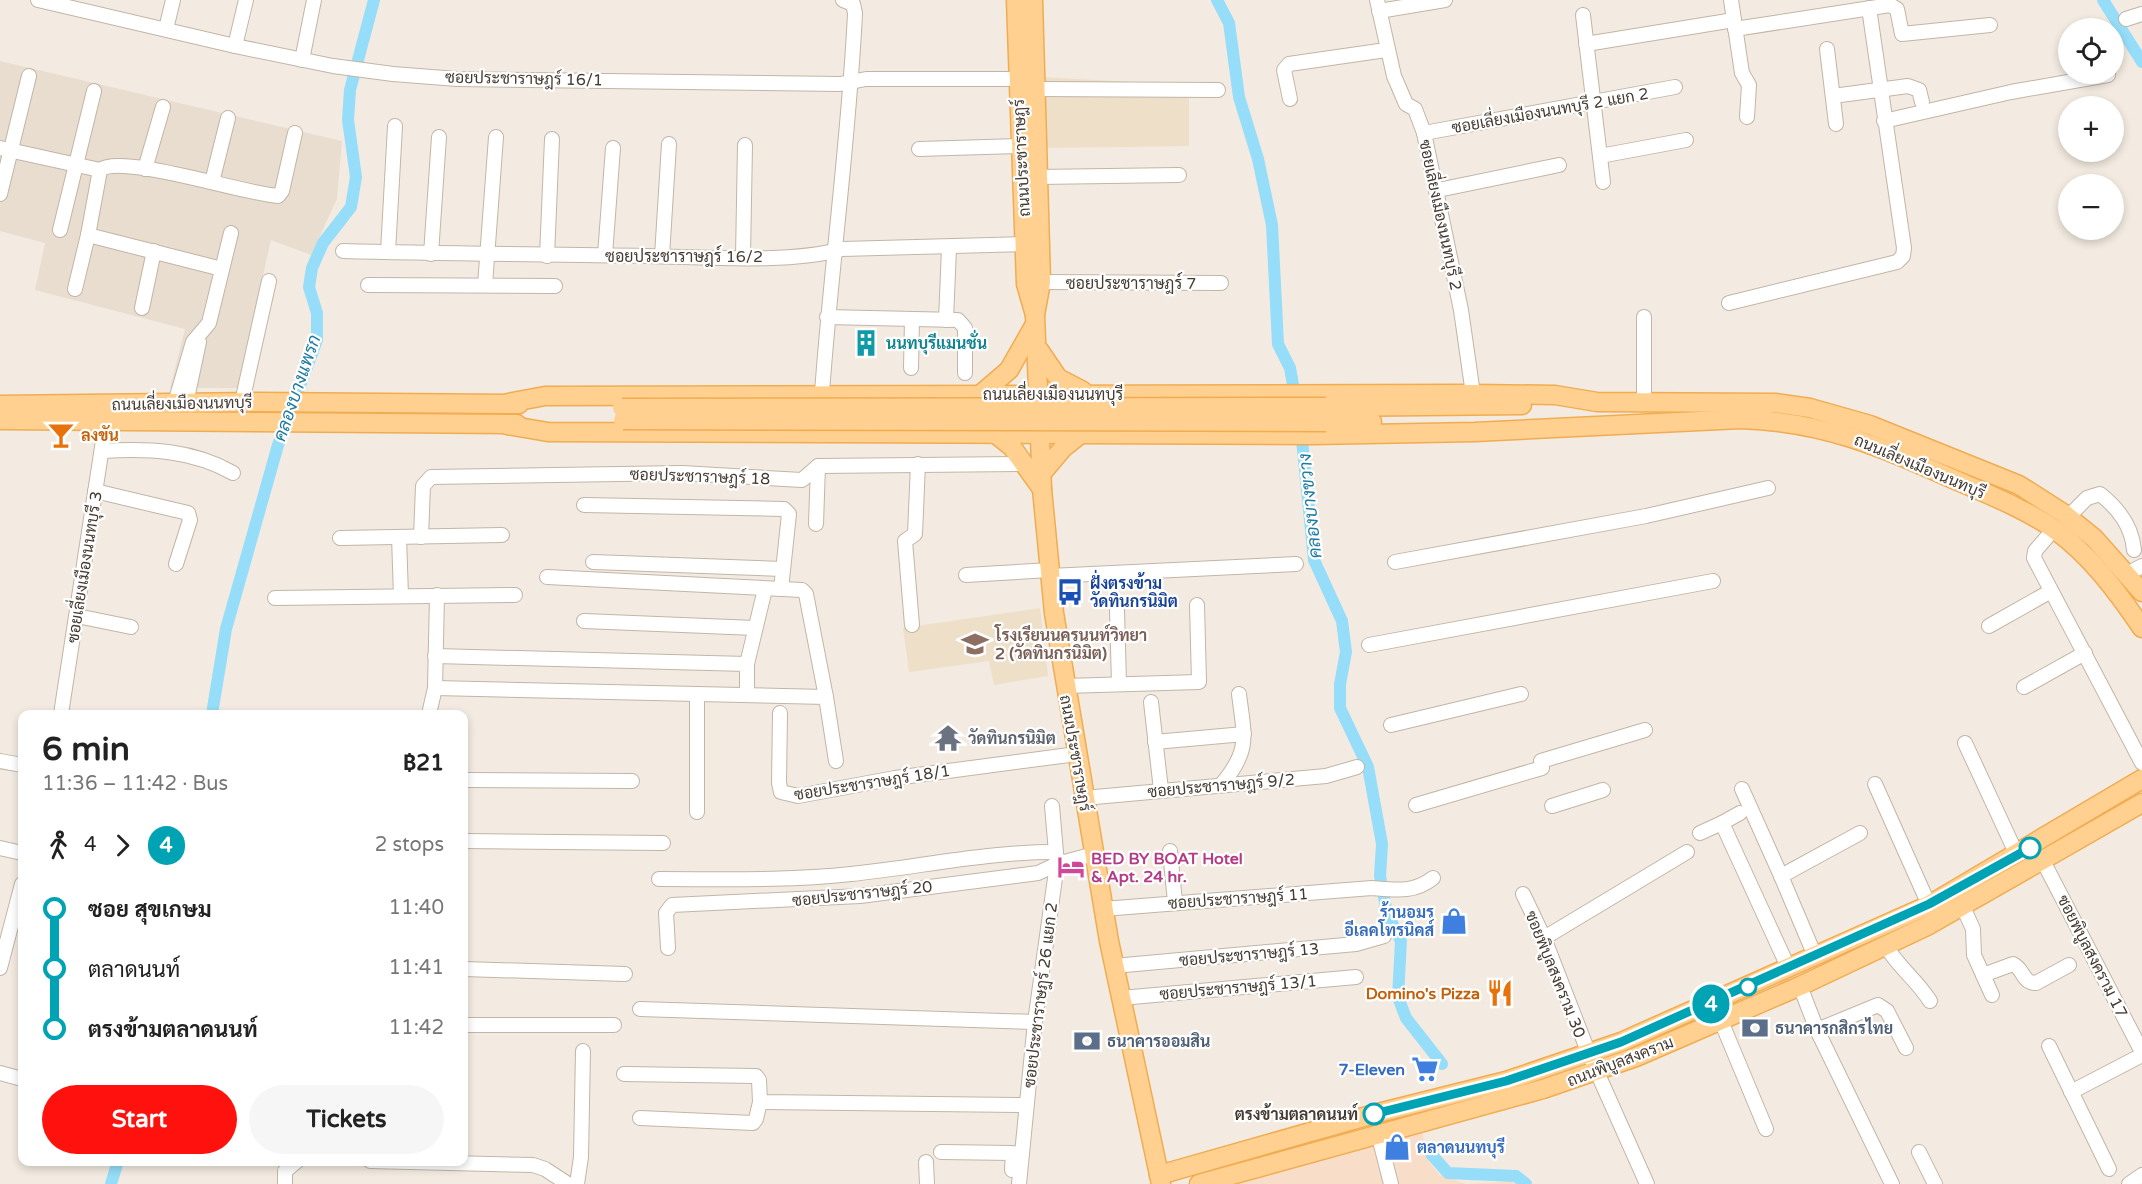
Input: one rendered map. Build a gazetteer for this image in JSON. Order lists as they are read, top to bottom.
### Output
{
  "streets": {
    "main road": ["ถนนประชาราษฎร์", "ถนนเลี่ยงเมืองนนทบุรี", "ถนนพิบูลสงคราม"],
    "street": [
      "ซอยประชาราษฎร์ 16/1",
      "ซอยเลี่ยงเมืองนนทบุรี 2 แยก 2",
      "ซอยเลี่ยงเมืองนนทบุรี 2",
      "ซอยประชาราษฎร์ 16/2",
      "ซอยประชาราษฎร์ 7",
      "ซอยประชาราษฎร์ 18",
      "ซอยเลี่ยงเมืองนนทบุรี 3",
      "ซอยประชาราษฎร์ 18/1",
      "ซอยประชาราษฎร์ 9/2",
      "ซอยประชาราษฎร์ 20",
      "ซอยประชาราษฎร์ 11",
      "ซอยประชาราษฎร์ 13",
      "ซอยพิบูลสงคราม 17",
      "ซอยพิบูลสงคราม 30",
      "ซอยประชาราษฎร์ 13/1",
      "ซอยประชาราษฎร์ 26 แยก 2"
    ]
  },
  "crossings": [
    ["ซอยประชาราษฎร์ 16/1", "ถนนประชาราษฎร์"],
    ["ซอยเลี่ยงเมืองนนทบุรี 2 แยก 2", "ซอยเลี่ยงเมืองนนทบุรี 2"],
    ["ถนนประชาราษฎร์", "ซอยประชาราษฎร์ 16/2"],
    ["ถนนประชาราษฎร์", "ซอยประชาราษฎร์ 7"],
    ["ถนนประชาราษฎร์", "ถนนเลี่ยงเมืองนนทบุรี"],
    ["ถนนประชาราษฎร์", "ซอยประชาราษฎร์ 18/1"],
    ["ถนนประชาราษฎร์", "ซอยประชาราษฎร์ 9/2"],
    ["ถนนประชาราษฎร์", "ซอยประชาราษฎร์ 20"],
    ["ถนนประชาราษฎร์", "ซอยประชาราษฎร์ 11"],
    ["ถนนประชาราษฎร์", "ซอยประชาราษฎร์ 13"],
    ["ถนนประชาราษฎร์", "ซอยประชาราษฎร์ 13/1"],
    ["ถนนประชาราษฎร์", "ถนนพิบูลสงคราม"],
    ["ซอยเลี่ยงเมืองนนทบุรี 2", "ถนนเลี่ยงเมืองนนทบุรี"],
    ["ถนนเลี่ยงเมืองนนทบุรี", "ซอยเลี่ยงเมืองนนทบุรี 3"],
    ["ซอยประชาราษฎร์ 20", "ซอยประชาราษฎร์ 26 แยก 2"],
    ["ซอยพิบูลสงคราม 17", "ถนนพิบูลสงคราม"],
    ["ซอยพิบูลสงคราม 30", "ถนนพิบูลสงคราม"]
  ],
  "water": ["คลองบางแพรก", "คลองบางขวาง"],
  "places": {
    "building": ["นนทบุรีแมนชั่น"],
    "bar": ["ลงขัน"],
    "bus stop": ["ฝั่งตรงข้าม วัดทินกรนิมิต"],
    "school or university": ["โรงเรียนนครนนท์วิทยา 2 (วัดทินกรนิมิต)"],
    "temple": ["วัดทินกรนิมิต"],
    "hotel": ["BED BY BOAT Hotel & Apt. 24 hr."],
    "shop": ["ร้านอมร อีเลคโทรนิคส์", "ตลาดนนทบุรี"],
    "restaurant": ["Domino's Pizza"],
    "bank": ["ธนาคารกสิกรไทย", "ธนาคารออมสิน"],
    "supermarket": ["7-Eleven"],
    "other": ["ตรงข้ามตลาดนนท์"]
  },
  "lines": ["bus line 4"],
  "page": {
    "on_map": "4",
    "map_buttons": ["+", "−"],
    "heading": ["6 min", "11:36 – 11:42 · Bus", "฿21"],
    "legs": ["4", "4", "2 stops"],
    "list": [
      {
        "name": "ซอย สุขเกษม",
        "value": "11:40"
      },
      {
        "name": "ตลาดนนท์",
        "value": "11:41"
      },
      {
        "name": "ตรงข้ามตลาดนนท์",
        "value": "11:42"
      }
    ],
    "buttons": ["Start", "Tickets"]
  }
}
